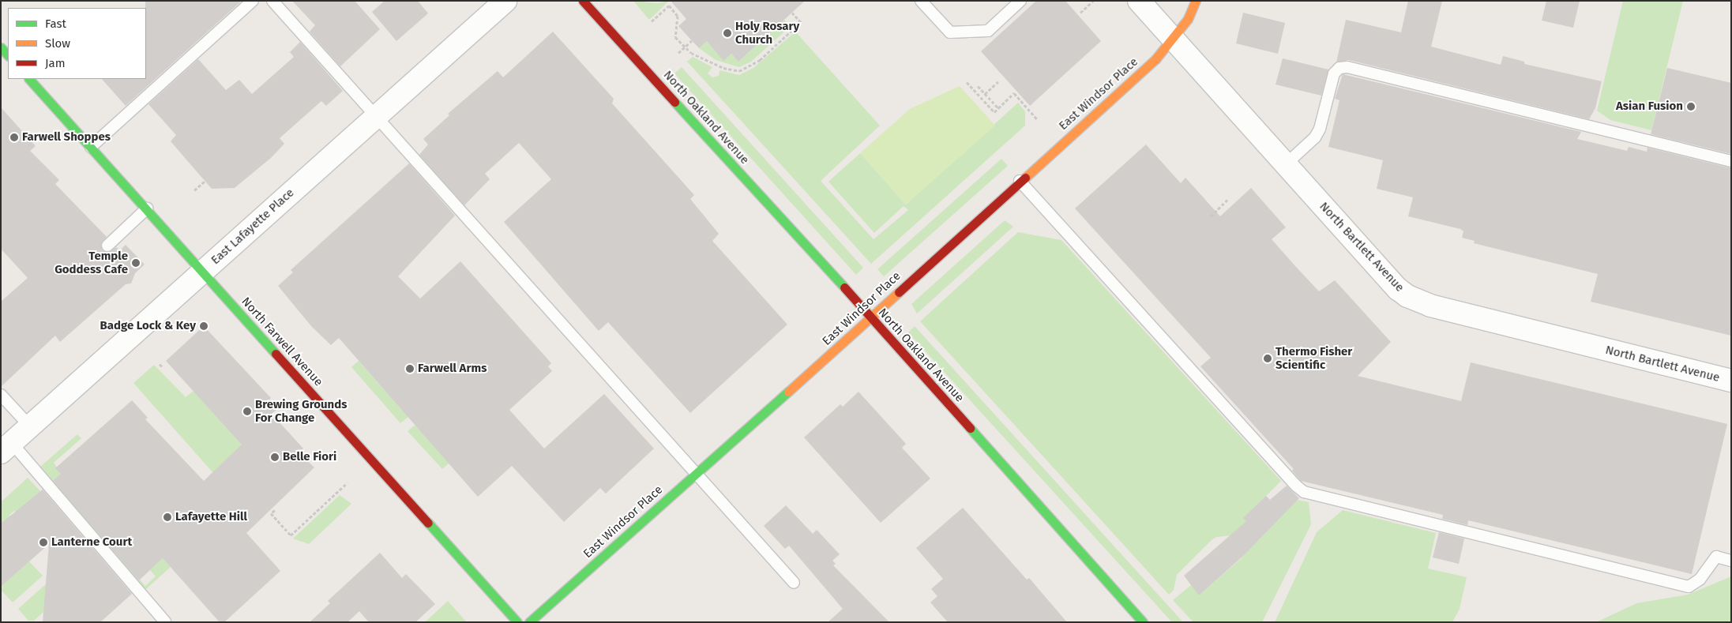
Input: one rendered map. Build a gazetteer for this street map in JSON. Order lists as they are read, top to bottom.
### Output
{
  "streets": {
    "street": [
      "East Windsor Place",
      "North Oakland Avenue",
      "East Lafayette Place",
      "North Bartlett Avenue",
      "North Farwell Avenue"
    ]
  },
  "crossings": [
    ["East Windsor Place", "North Oakland Avenue"],
    ["East Windsor Place", "North Bartlett Avenue"],
    ["East Lafayette Place", "North Farwell Avenue"]
  ],
  "places": [
    "Holy Rosary Church",
    "Asian Fusion",
    "Farwell Shoppes",
    "Temple Goddess Cafe",
    "Badge Lock & Key",
    "Thermo Fisher Scientific",
    "Farwell Arms",
    "Brewing Grounds For Change",
    "Belle Fiori",
    "Lafayette Hill",
    "Lanterne Court"
  ],
  "legend": ["Fast", "Slow", "Jam"]
}
